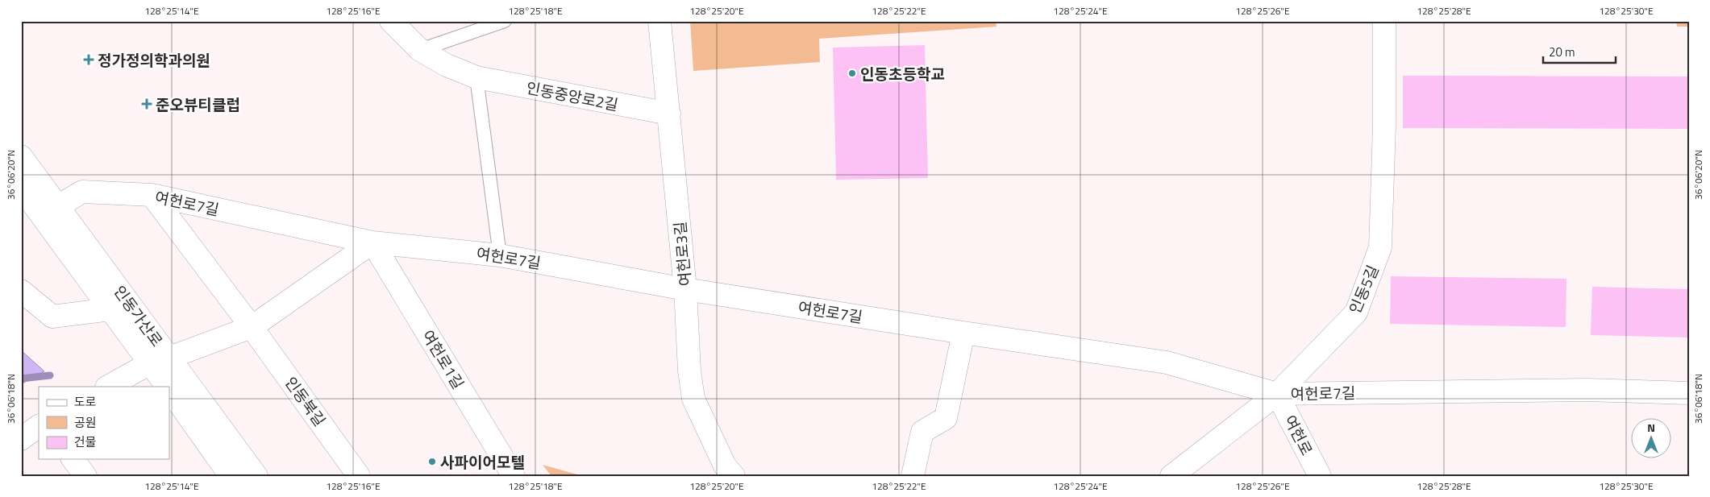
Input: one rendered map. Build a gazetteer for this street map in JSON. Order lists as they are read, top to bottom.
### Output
{
  "streets": {
    "street": [
      "인동중앙로2길",
      "여헌로7길",
      "여헌로3길",
      "인동5길",
      "인동가산로",
      "여헌로1길",
      "인동북길",
      "여헌로"
    ]
  },
  "crossings": [
    ["인동중앙로2길", "여헌로3길"],
    ["여헌로7길", "여헌로3길"],
    ["여헌로7길", "인동5길"],
    ["여헌로7길", "인동가산로"],
    ["여헌로7길", "여헌로1길"],
    ["여헌로7길", "인동북길"],
    ["여헌로7길", "여헌로"],
    ["인동5길", "여헌로"]
  ],
  "places": {
    "health": ["정가정의학과의원", "준오뷰티클럽"],
    "other": ["인동초등학교", "사파이어모텔"]
  },
  "legend": ["도로", "공원", "건물"],
  "scale_bar": "20 m",
  "north": "top",
  "coordinates": [
    "128°25'14\"E",
    "128°25'16\"E",
    "128°25'18\"E",
    "128°25'20\"E",
    "128°25'22\"E",
    "128°25'24\"E",
    "128°25'26\"E",
    "128°25'28\"E",
    "128°25'30\"E",
    "36°06'20\"N",
    "36°06'18\"N"
  ]
}
